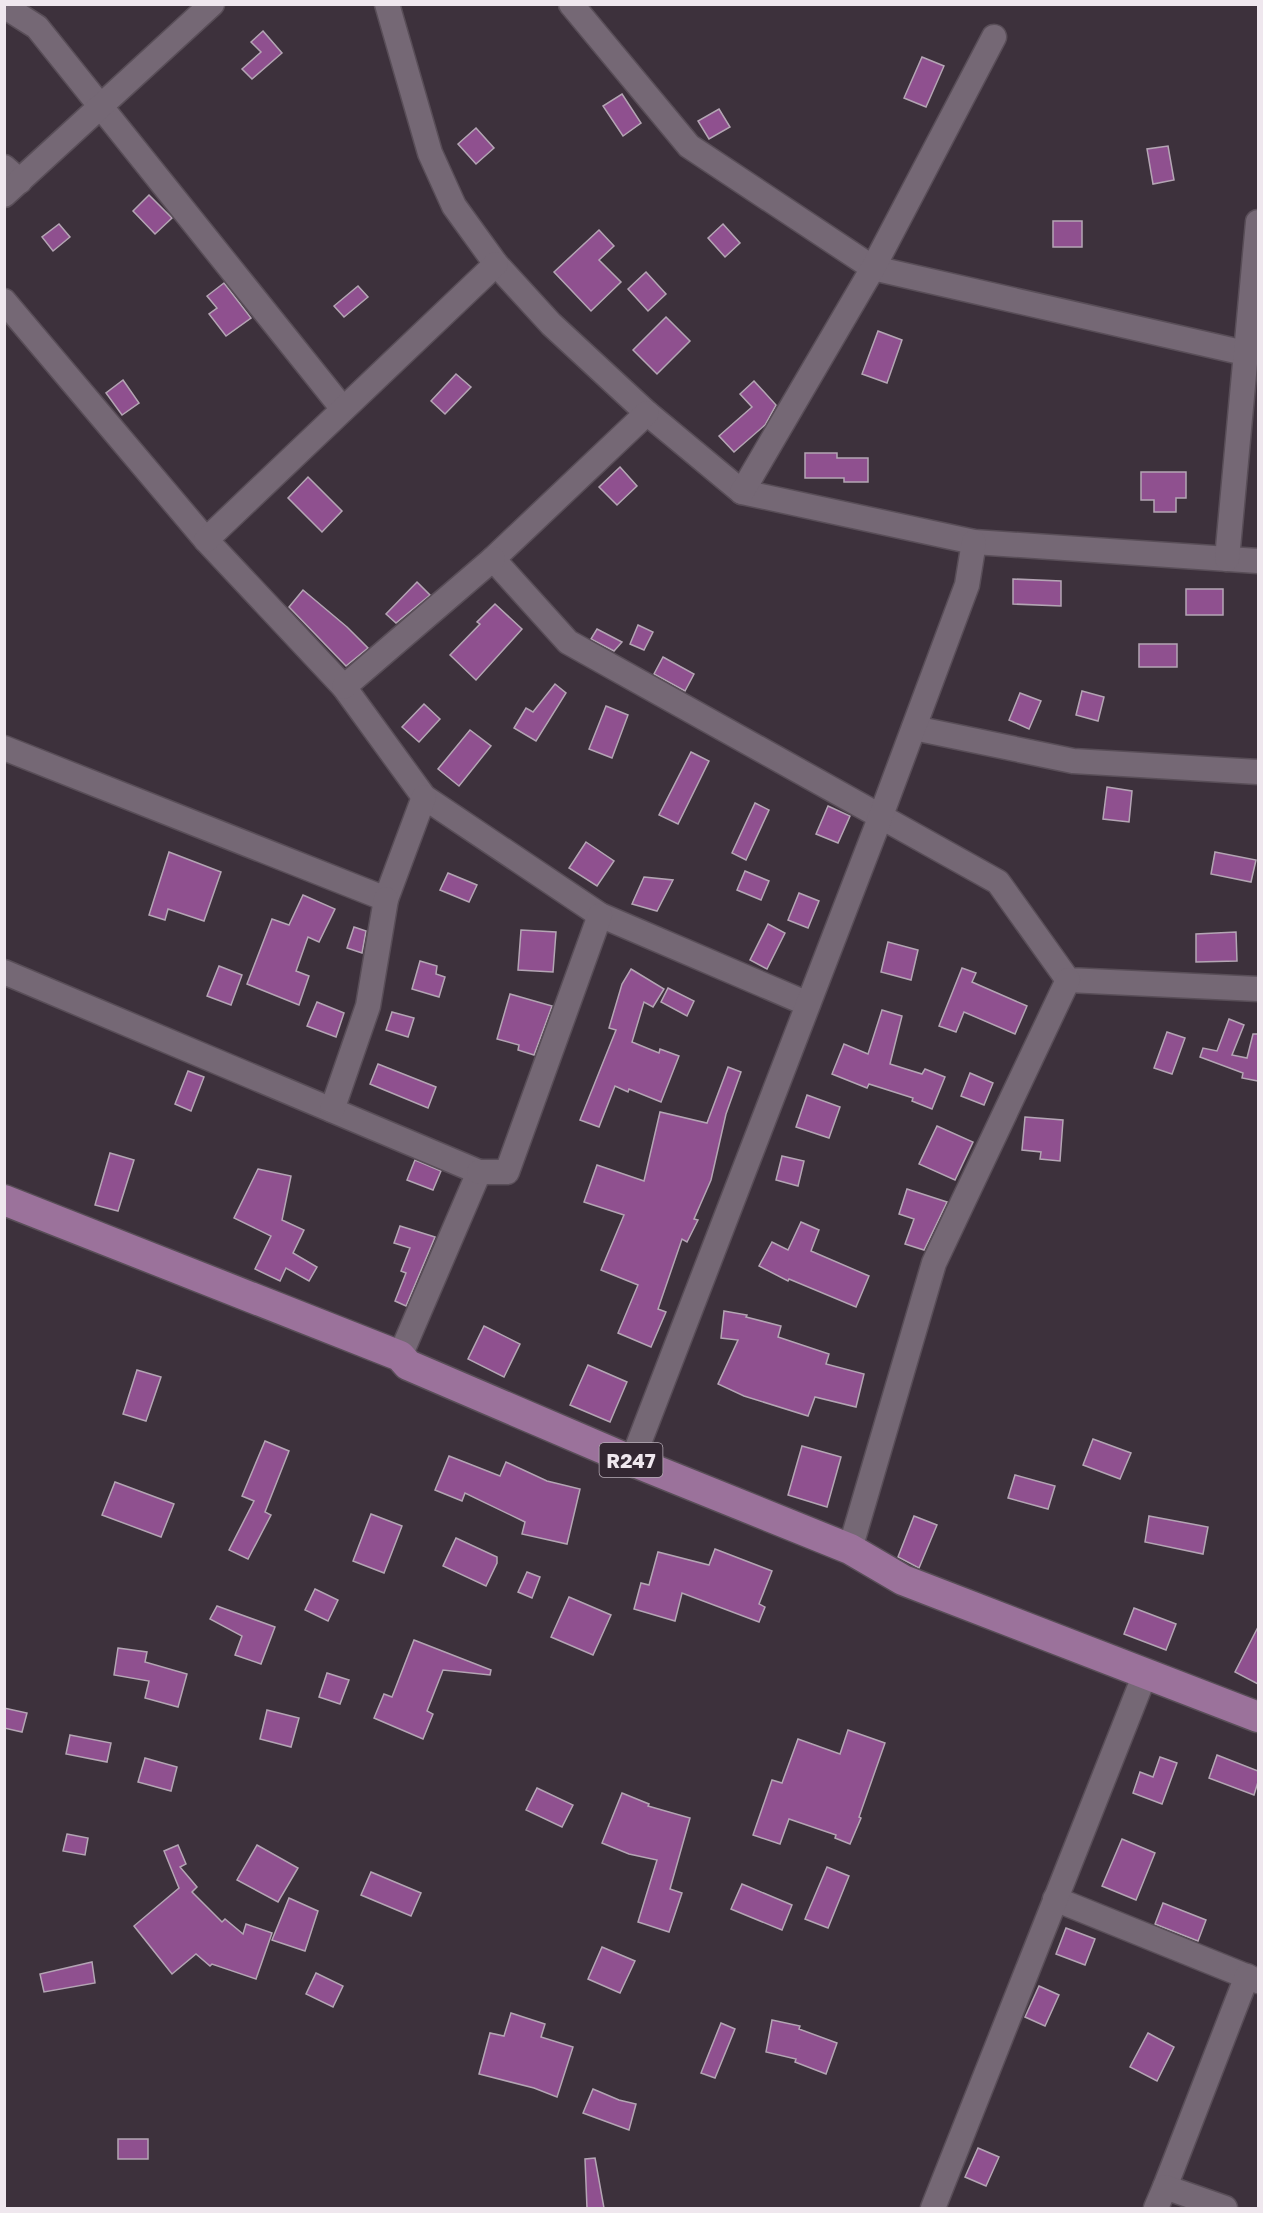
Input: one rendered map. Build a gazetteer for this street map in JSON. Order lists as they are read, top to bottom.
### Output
{
  "streets": {
    "main road": ["R247"]
  }
}
